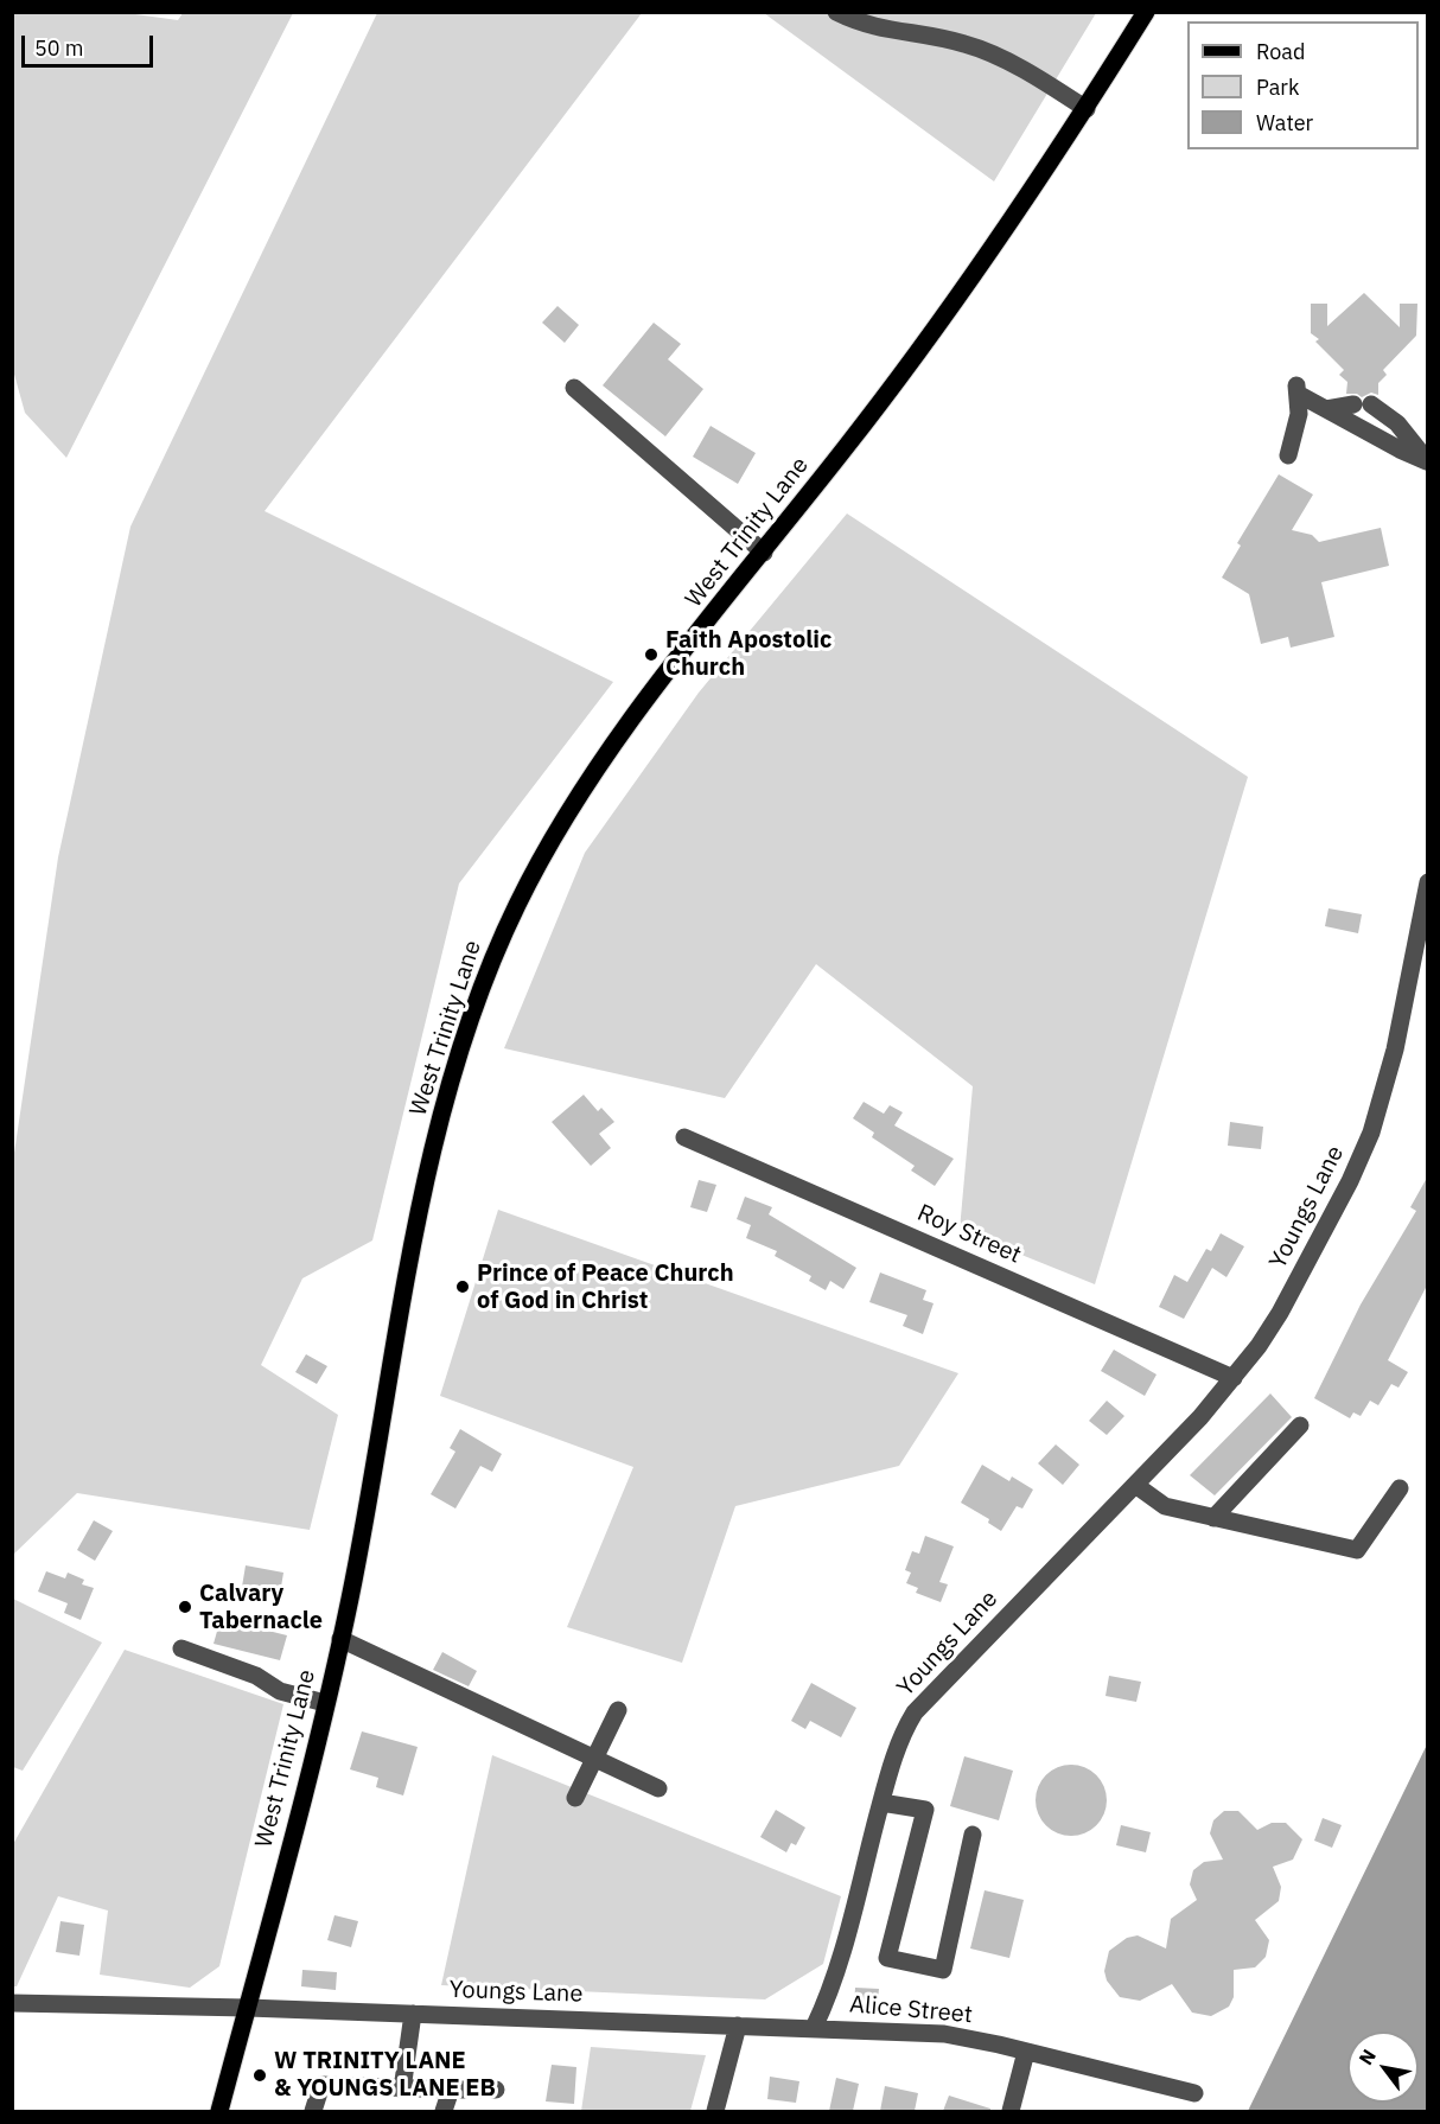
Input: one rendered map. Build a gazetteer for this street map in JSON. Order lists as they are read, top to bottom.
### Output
{
  "streets": {
    "main road": ["West Trinity Lane"],
    "street": ["Youngs Lane", "Roy Street", "Alice Street"]
  },
  "crossings": [
    ["West Trinity Lane", "Youngs Lane"],
    ["Youngs Lane", "Roy Street"],
    ["Youngs Lane", "Alice Street"]
  ],
  "places": [
    "Faith Apostolic Church",
    "Prince of Peace Church of God in Christ",
    "Calvary Tabernacle",
    "W TRINITY LANE & YOUNGS LANE EB"
  ],
  "legend": ["Road", "Park", "Water"],
  "scale_bar": "50 m",
  "north": "top left"
}
